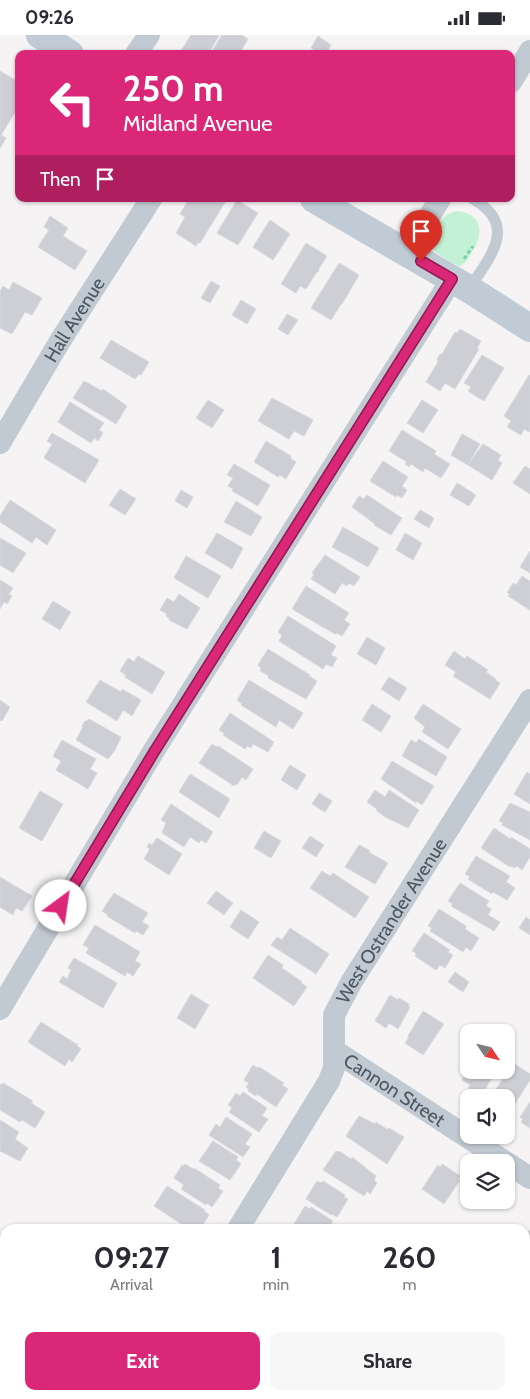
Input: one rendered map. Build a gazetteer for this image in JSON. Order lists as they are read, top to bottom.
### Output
{
  "streets": {
    "street": ["Hall Avenue", "West Ostrander Avenue", "Cannon Street"]
  },
  "crossings": [
    ["West Ostrander Avenue", "Cannon Street"]
  ],
  "north": "bottom right",
  "page": {
    "status": "09:26",
    "turn": ["250 m", "Midland Avenue"],
    "then": "Then",
    "eta": [
      "09:27",
      "Arrival",
      "1",
      "min",
      "260",
      "m"
    ],
    "buttons": ["Exit", "Share"]
  }
}
